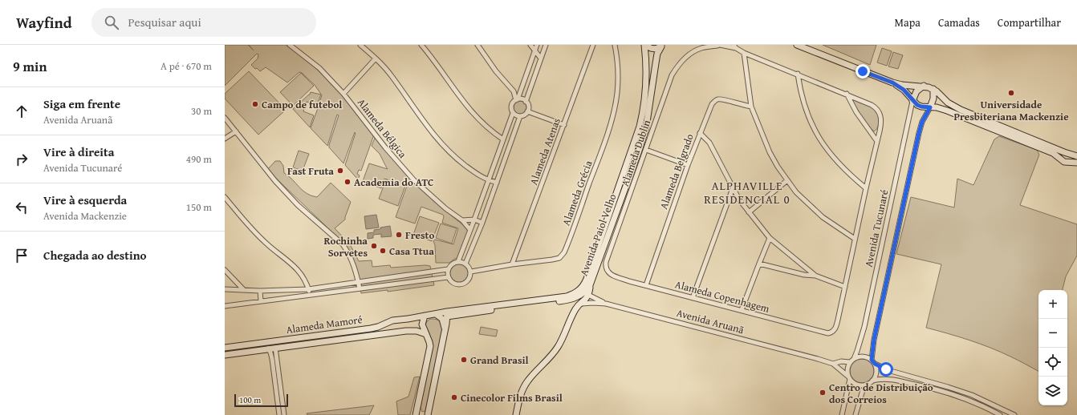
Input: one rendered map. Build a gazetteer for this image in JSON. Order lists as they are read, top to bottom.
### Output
{
  "streets": {
    "main road": ["Avenida Paiol Velho", "Alameda Mamoré"],
    "street": [
      "Alameda Bélgica",
      "Alameda Atenas",
      "Alameda Dublin",
      "Alameda Belgrado",
      "Alameda Grécia",
      "Avenida Tucunaré",
      "Alameda Copenhagem",
      "Avenida Aruanã"
    ]
  },
  "crossings": [
    ["Alameda Atenas", "Alameda Grécia"],
    ["Alameda Dublin", "Alameda Copenhagem"],
    ["Alameda Belgrado", "Alameda Copenhagem"],
    ["Avenida Tucunaré", "Avenida Aruanã"],
    ["Avenida Paiol Velho", "Alameda Mamoré"]
  ],
  "districts": ["ALPHAVILLE RESIDENCIAL 0"],
  "places": [
    "Universidade Presbiteriana Mackenzie",
    "Campo de futebol",
    "Fast Fruta",
    "Academia do ATC",
    "Fresto",
    "Rochinha Sorvetes",
    "Casa Ttua",
    "Grand Brasil",
    "Centro de Distribuição dos Correios",
    "Cinecolor Films Brasil"
  ],
  "scale_bar": "100 m",
  "page": {
    "header": "Wayfind",
    "search": "Pesquisar aqui",
    "nav": ["Mapa", "Camadas", "Compartilhar"],
    "heading": ["9 min", "A pé · 670 m"],
    "list": [
      ["Siga em frente", "Avenida Aruanã", "30 m"],
      ["Vire à direita", "Avenida Tucunaré", "490 m"],
      ["Vire à esquerda", "Avenida Mackenzie", "150 m"],
      "Chegada ao destino"
    ],
    "map_buttons": ["+", "−"],
    "scale": "100 m"
  }
}
